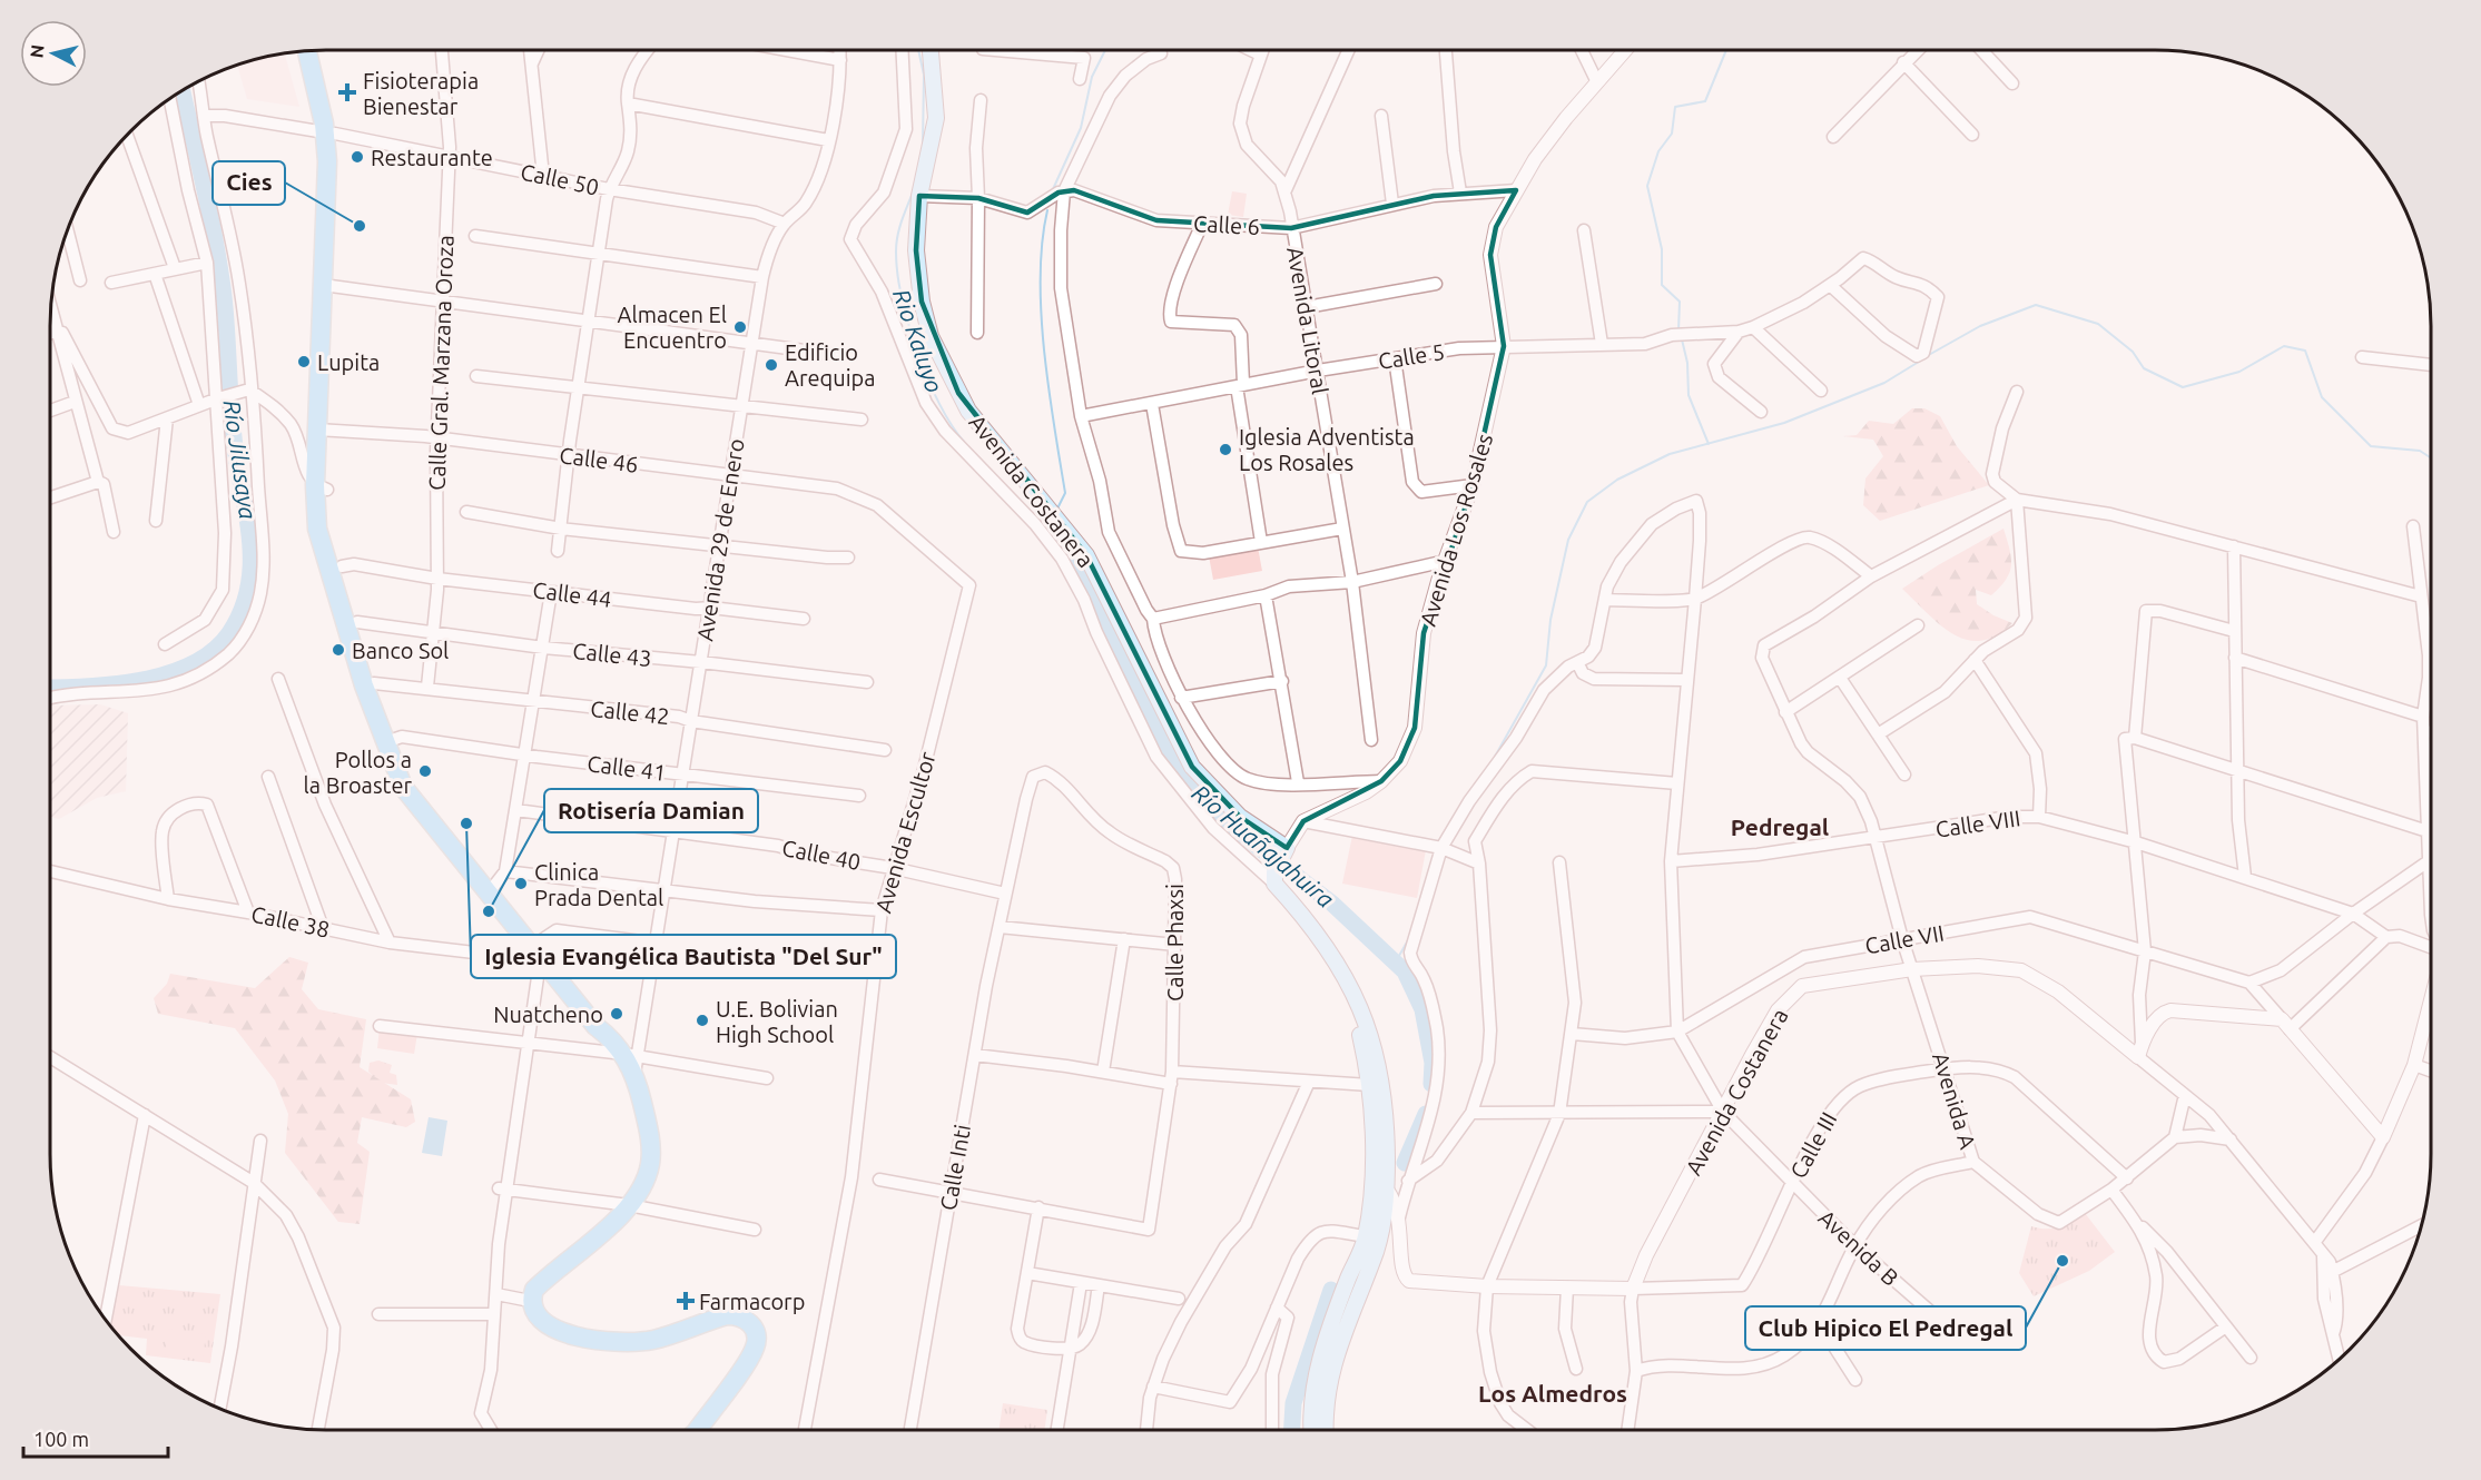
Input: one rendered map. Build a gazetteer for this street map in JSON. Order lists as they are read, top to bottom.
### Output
{
  "streets": {
    "main road": ["Avenida Costanera"],
    "street": [
      "Calle 50",
      "Calle 6",
      "Avenida Litoral",
      "Calle 5",
      "Calle Gral. Marzana Oroza",
      "Calle 46",
      "Avenida Los Rosales",
      "Avenida 29 de Enero",
      "Calle 44",
      "Calle 43",
      "Calle 42",
      "Calle 41",
      "Calle VIII",
      "Avenida Escultor",
      "Calle 40",
      "Calle 38",
      "Calle VII",
      "Calle Phaxsi",
      "Avenida A",
      "Calle III",
      "Calle Inti",
      "Avenida B"
    ]
  },
  "crossings": [
    ["Calle 50", "Calle Gral. Marzana Oroza"],
    ["Calle 50", "Avenida 29 de Enero"],
    ["Calle 6", "Avenida Litoral"],
    ["Calle 6", "Avenida Los Rosales"],
    ["Avenida Litoral", "Calle 5"],
    ["Calle 5", "Avenida Los Rosales"],
    ["Calle Gral. Marzana Oroza", "Calle 46"],
    ["Calle Gral. Marzana Oroza", "Calle 44"],
    ["Calle Gral. Marzana Oroza", "Calle 43"],
    ["Calle Gral. Marzana Oroza", "Calle 42"],
    ["Calle 46", "Avenida 29 de Enero"],
    ["Calle 46", "Avenida Escultor"],
    ["Avenida Costanera", "Avenida A"],
    ["Avenida Costanera", "Calle III"],
    ["Avenida Costanera", "Avenida B"],
    ["Avenida 29 de Enero", "Calle 44"],
    ["Avenida 29 de Enero", "Calle 43"],
    ["Avenida 29 de Enero", "Calle 42"],
    ["Avenida 29 de Enero", "Calle 41"],
    ["Avenida 29 de Enero", "Calle 40"],
    ["Avenida 29 de Enero", "Calle 38"],
    ["Calle VIII", "Avenida A"],
    ["Calle VIII", "Avenida B"],
    ["Avenida Escultor", "Calle 40"],
    ["Calle 40", "Calle Phaxsi"],
    ["Calle 40", "Calle Inti"],
    ["Calle VII", "Avenida A"],
    ["Calle VII", "Avenida B"],
    ["Calle Phaxsi", "Calle Inti"],
    ["Avenida A", "Calle III"],
    ["Calle III", "Avenida B"]
  ],
  "districts": ["Pedregal", "Los Almedros"],
  "water": ["Rio Kaluyo", "Río Jilusaya", "Río Huañajahuira"],
  "places": {
    "health": ["Fisioterapia Bienestar", "Farmacorp"],
    "other": [
      "Restaurante",
      "Cies",
      "Almacen El Encuentro",
      "Lupita",
      "Edificio Arequipa",
      "Iglesia Adventista Los Rosales",
      "Banco Sol",
      "Pollos a la Broaster",
      "Iglesia Evangélica Bautista \"Del Sur\"",
      "Clinica Prada Dental",
      "Rotisería Damian",
      "Nuatcheno",
      "U.E. Bolivian High School",
      "Club Hipico El Pedregal"
    ]
  },
  "scale_bar": "100 m",
  "north": "left"
}
